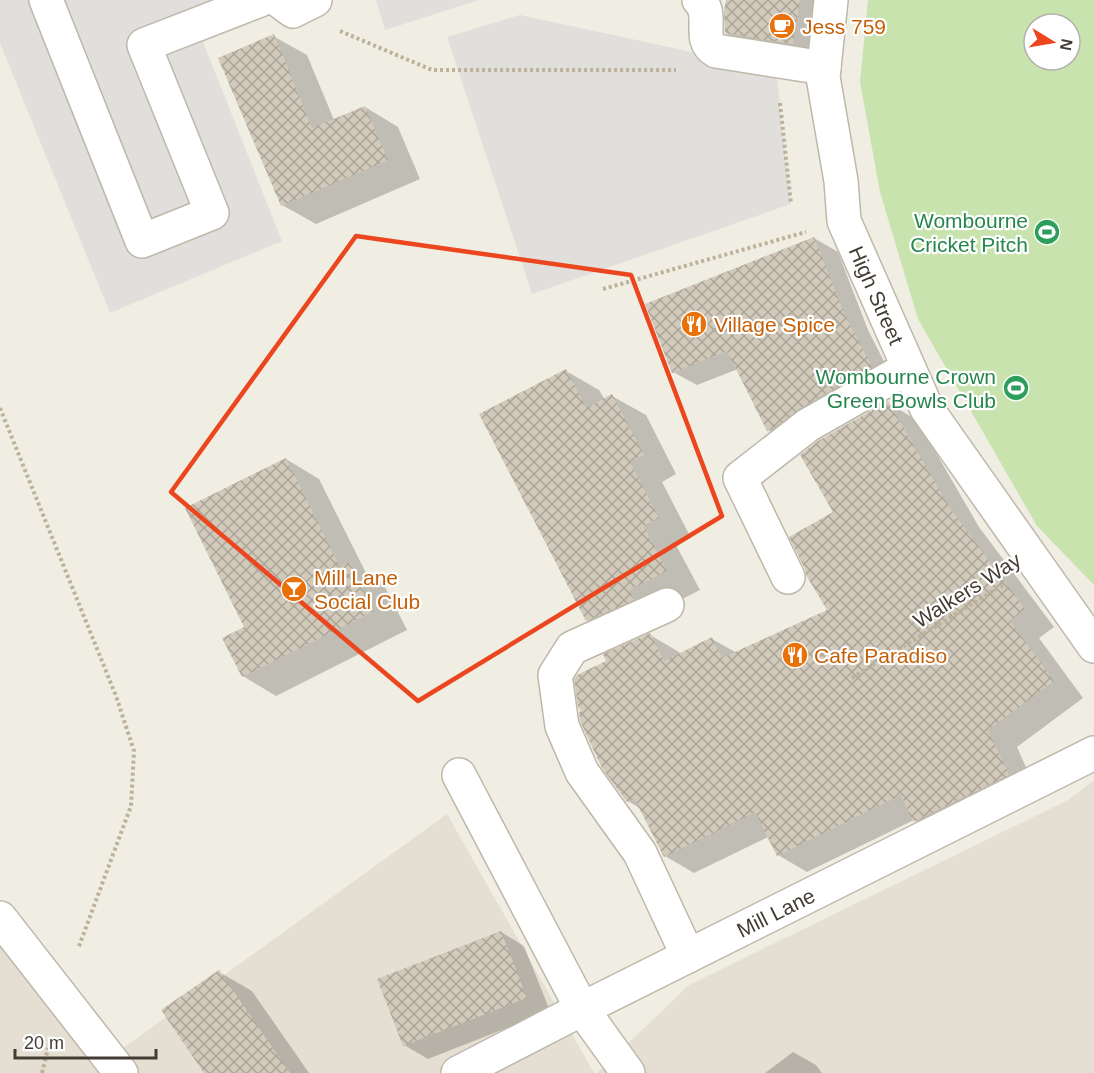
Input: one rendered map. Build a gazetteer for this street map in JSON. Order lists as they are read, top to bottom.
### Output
{
  "streets": {
    "street": ["High Street", "Mill Lane"],
    "path": ["Walkers Way"]
  },
  "crossings": [
    ["High Street", "Walkers Way"]
  ],
  "places": {
    "cafe": ["Jess 759"],
    "sports": ["Wombourne Cricket Pitch", "Wombourne Crown Green Bowls Club"],
    "restaurant": ["Village Spice", "Cafe Paradiso"],
    "bar": ["Mill Lane Social Club"]
  },
  "scale_bar": "20 m",
  "north": "right"
}
